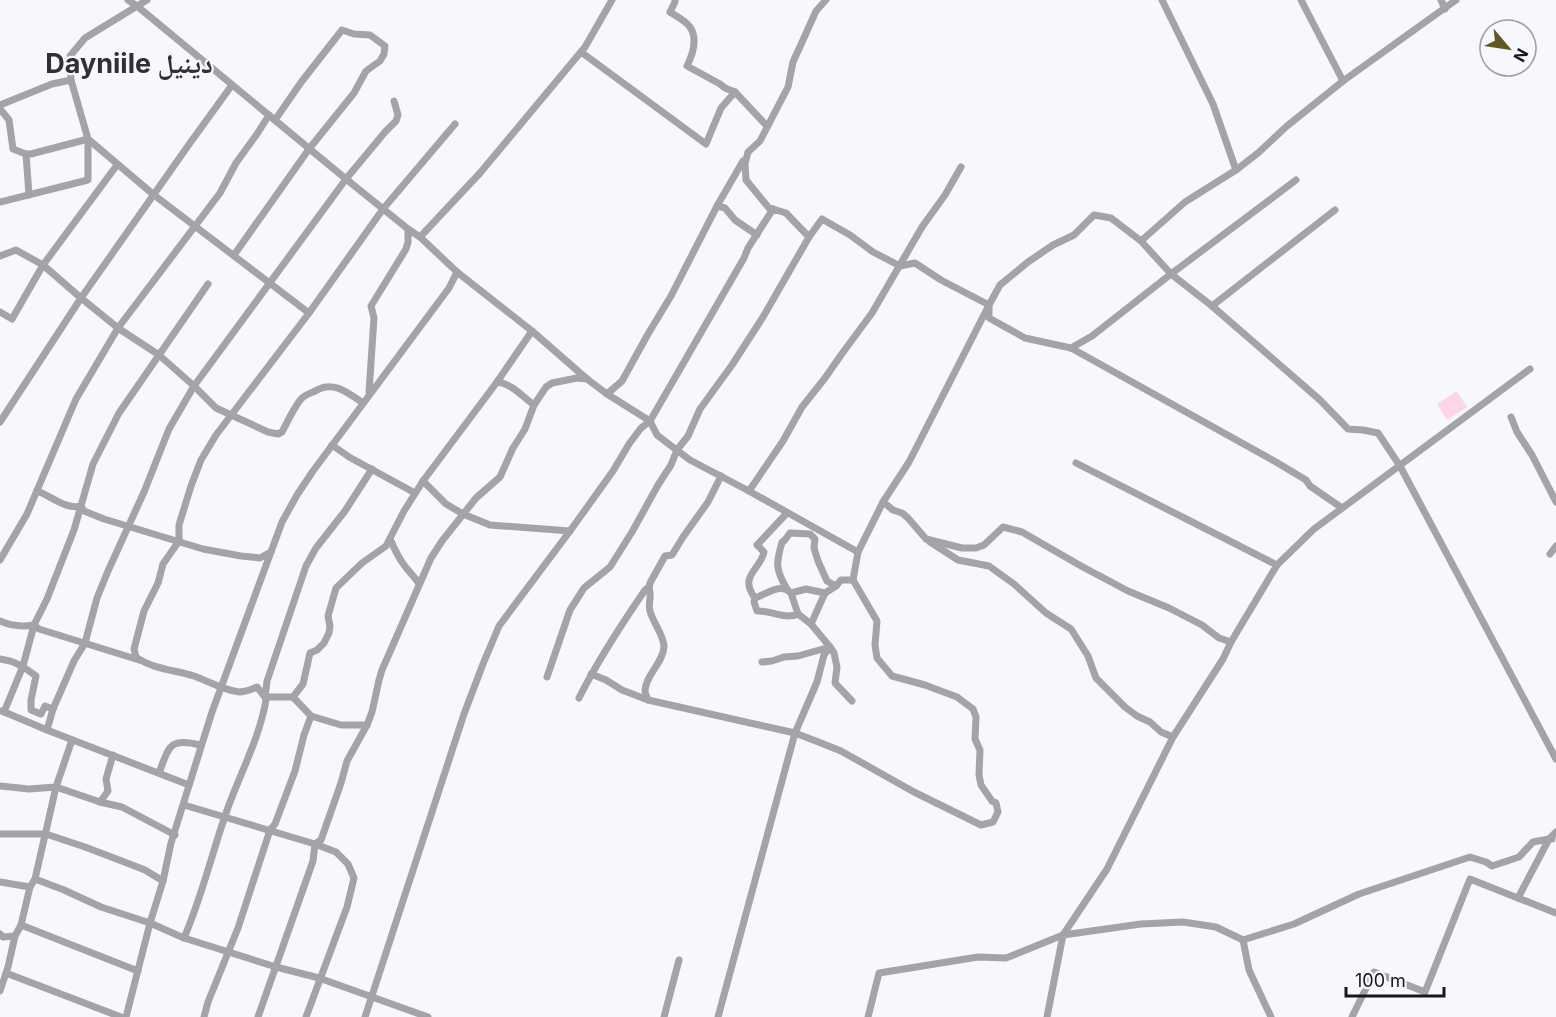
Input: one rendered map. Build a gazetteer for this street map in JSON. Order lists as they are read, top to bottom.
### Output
{
  "districts": ["Dayniile دينيل"],
  "scale_bar": "100 m",
  "north": "bottom right"
}
